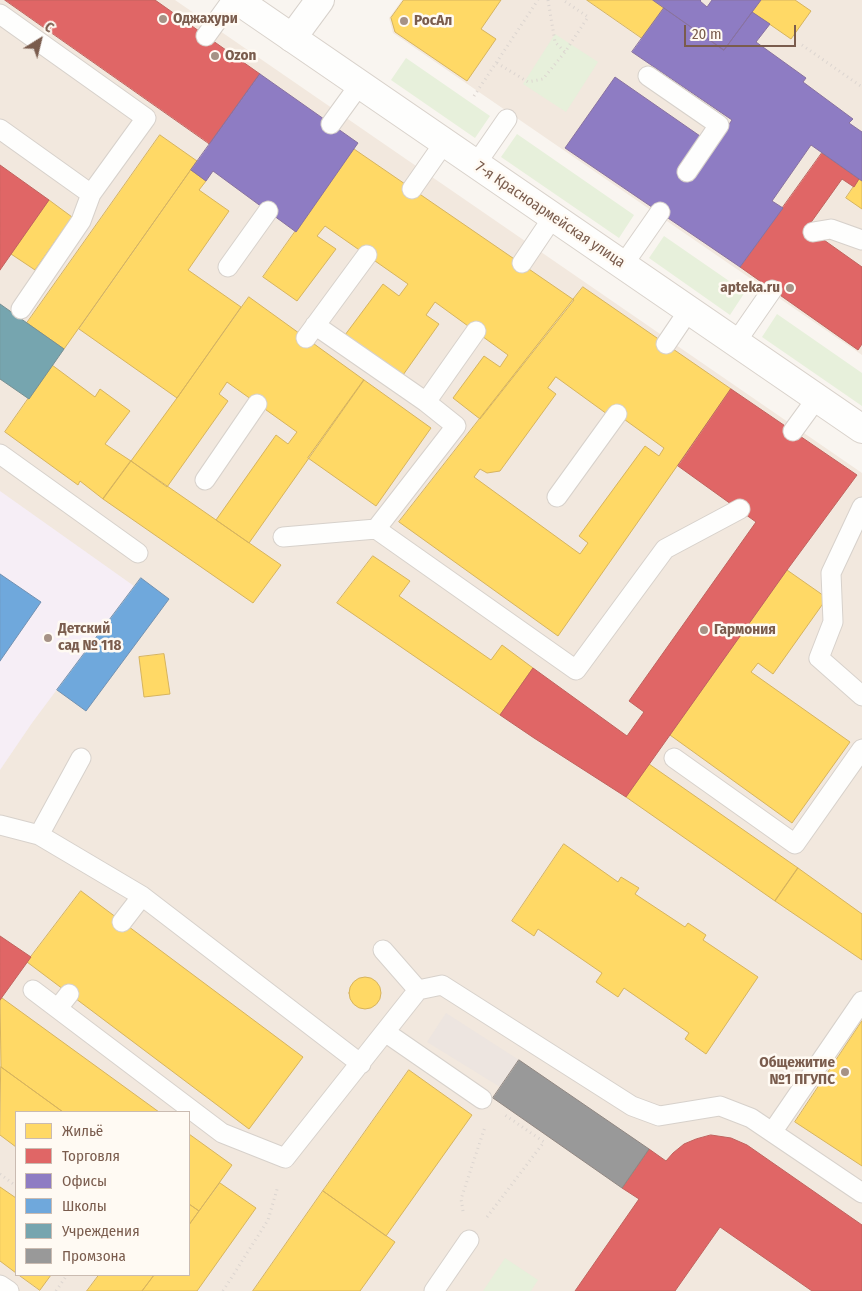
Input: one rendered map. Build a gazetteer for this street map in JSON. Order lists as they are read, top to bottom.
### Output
{
  "streets": {
    "street": ["7-я Красноармейская улица"]
  },
  "places": [
    "Оджахури",
    "РосАл",
    "Ozon",
    "apteka.ru",
    "Гармония",
    "Детский сад № 118",
    "Общежитие №1 ПГУПС"
  ],
  "legend": [
    "Жильё",
    "Торговля",
    "Офисы",
    "Школы",
    "Учреждения",
    "Промзона"
  ],
  "scale_bar": "20 m",
  "north": "top right"
}
